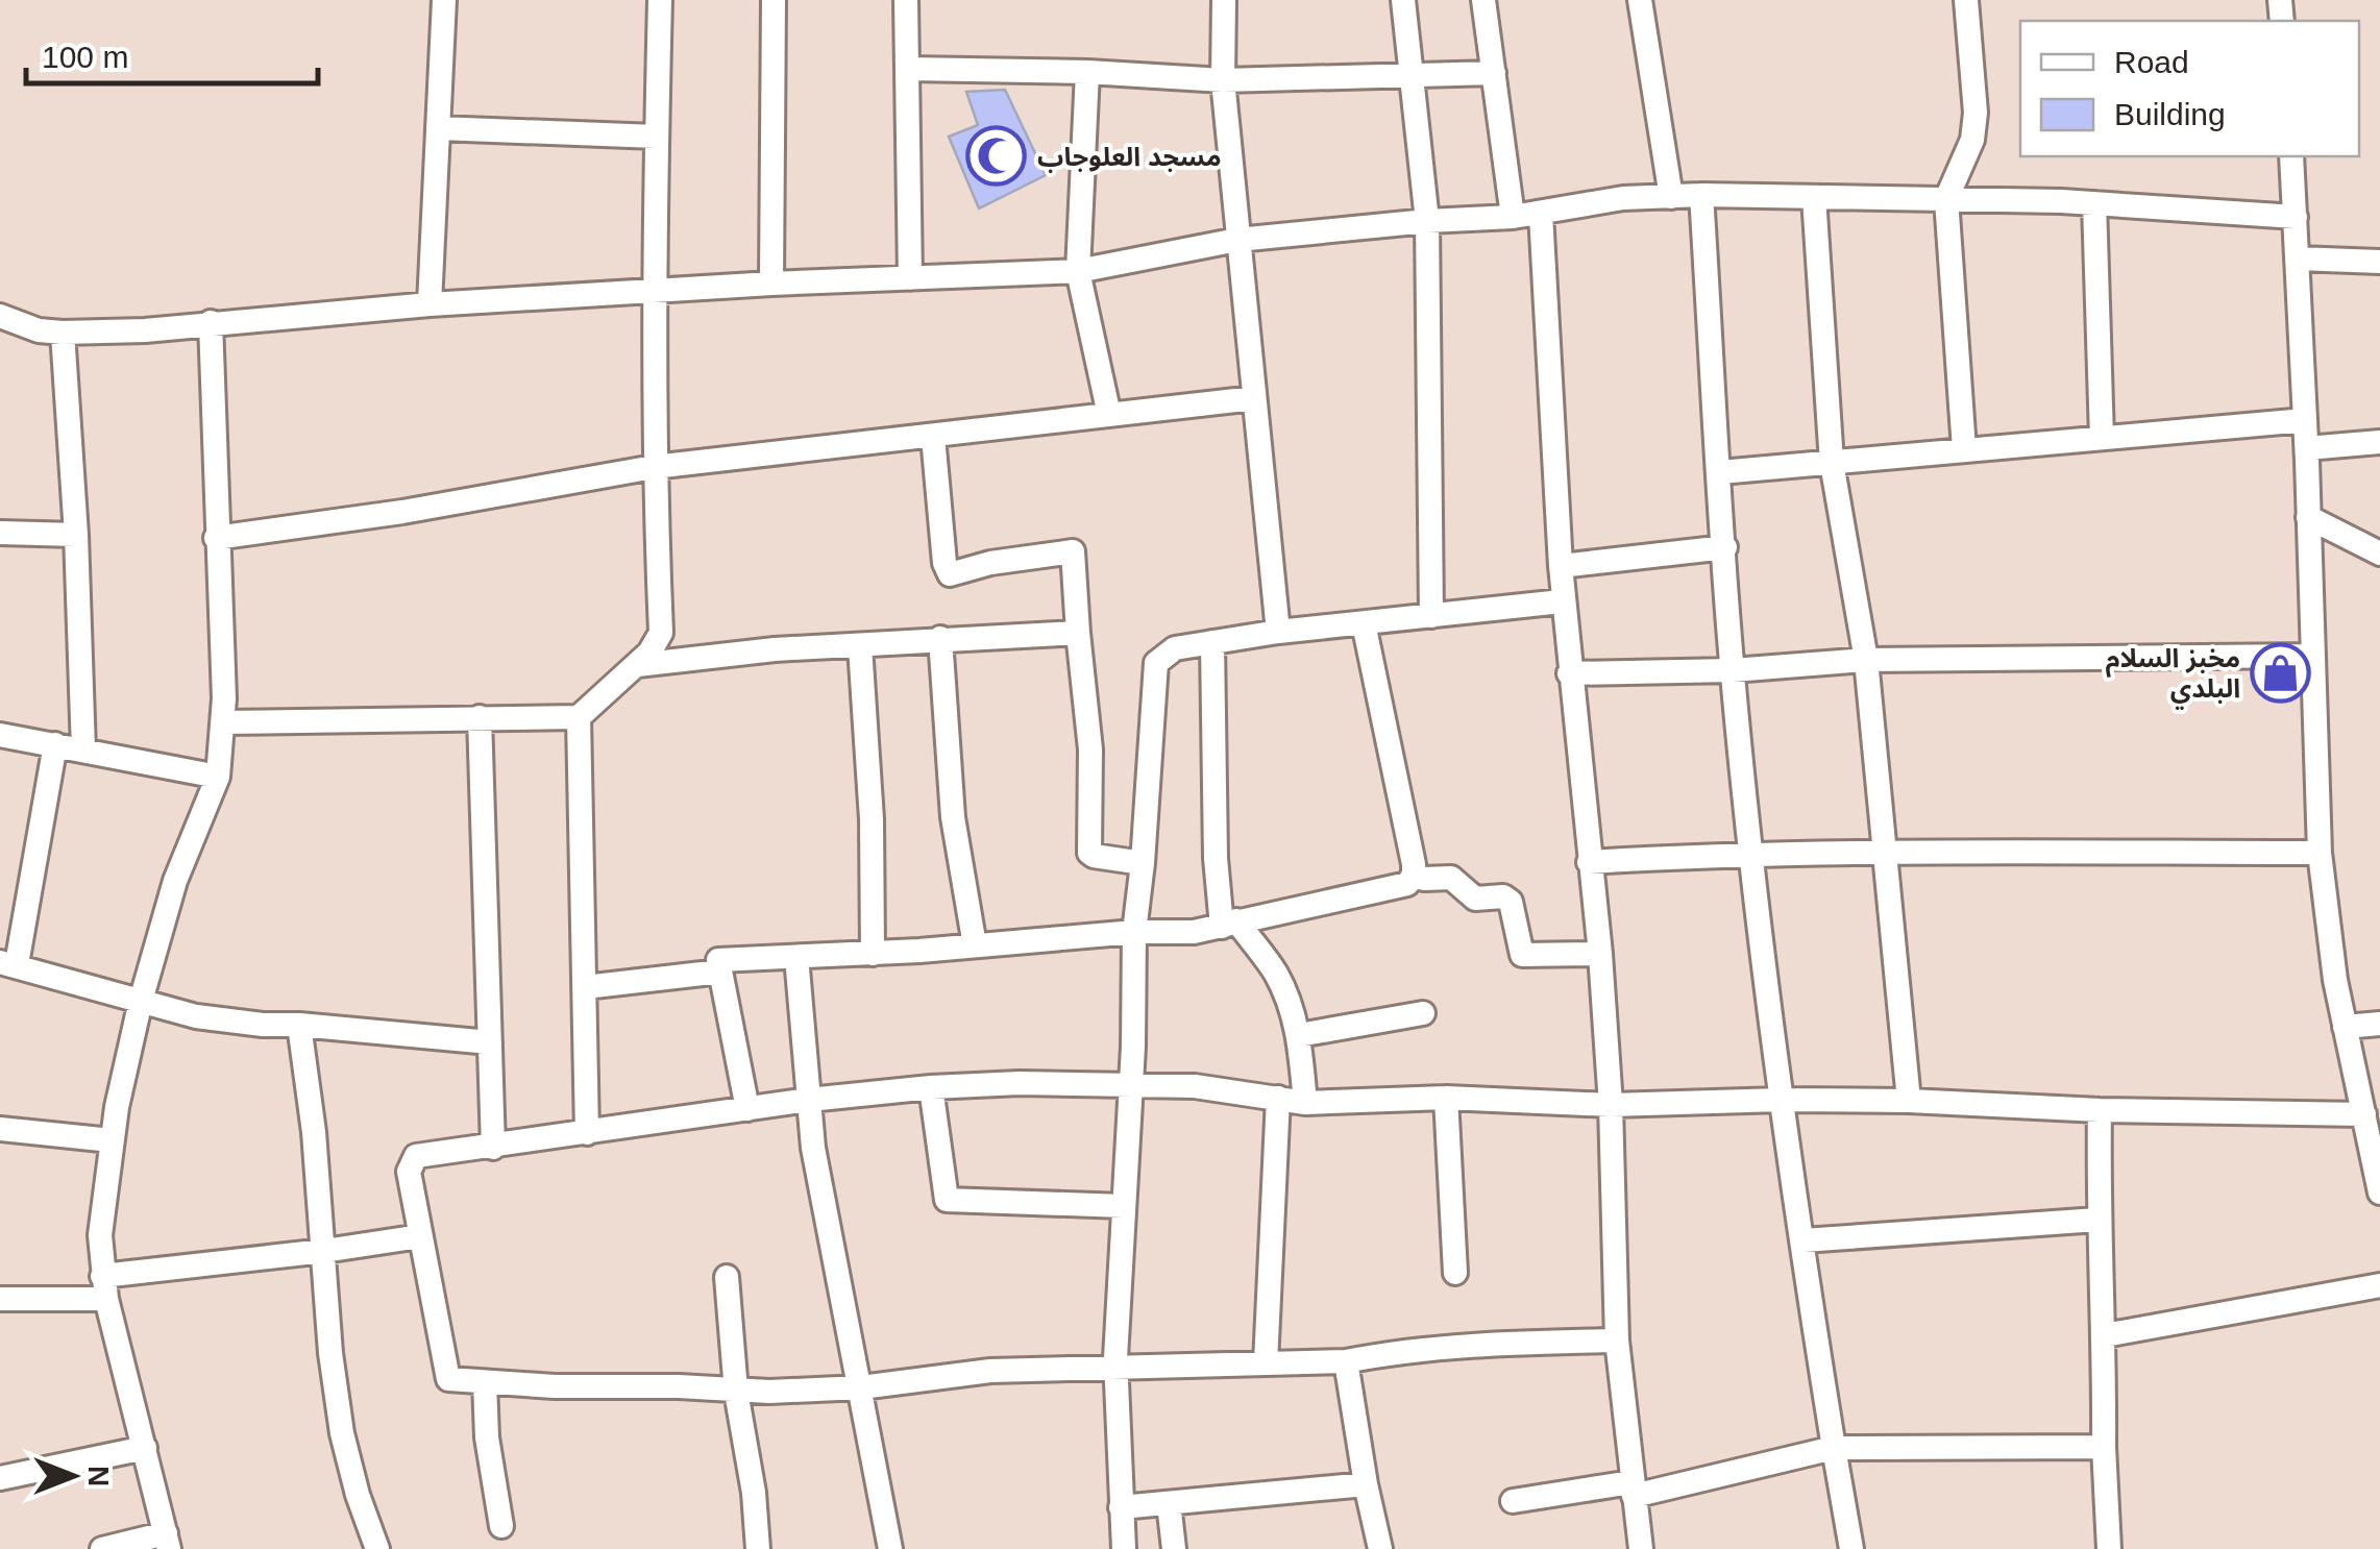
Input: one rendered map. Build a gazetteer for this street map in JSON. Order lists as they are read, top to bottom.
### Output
{
  "places": {
    "mosque": ["مسجد العلوجاب"],
    "shop": ["مخبز السلام البلدي"]
  },
  "legend": ["Road", "Building"],
  "scale_bar": "100 m",
  "north": "right"
}
